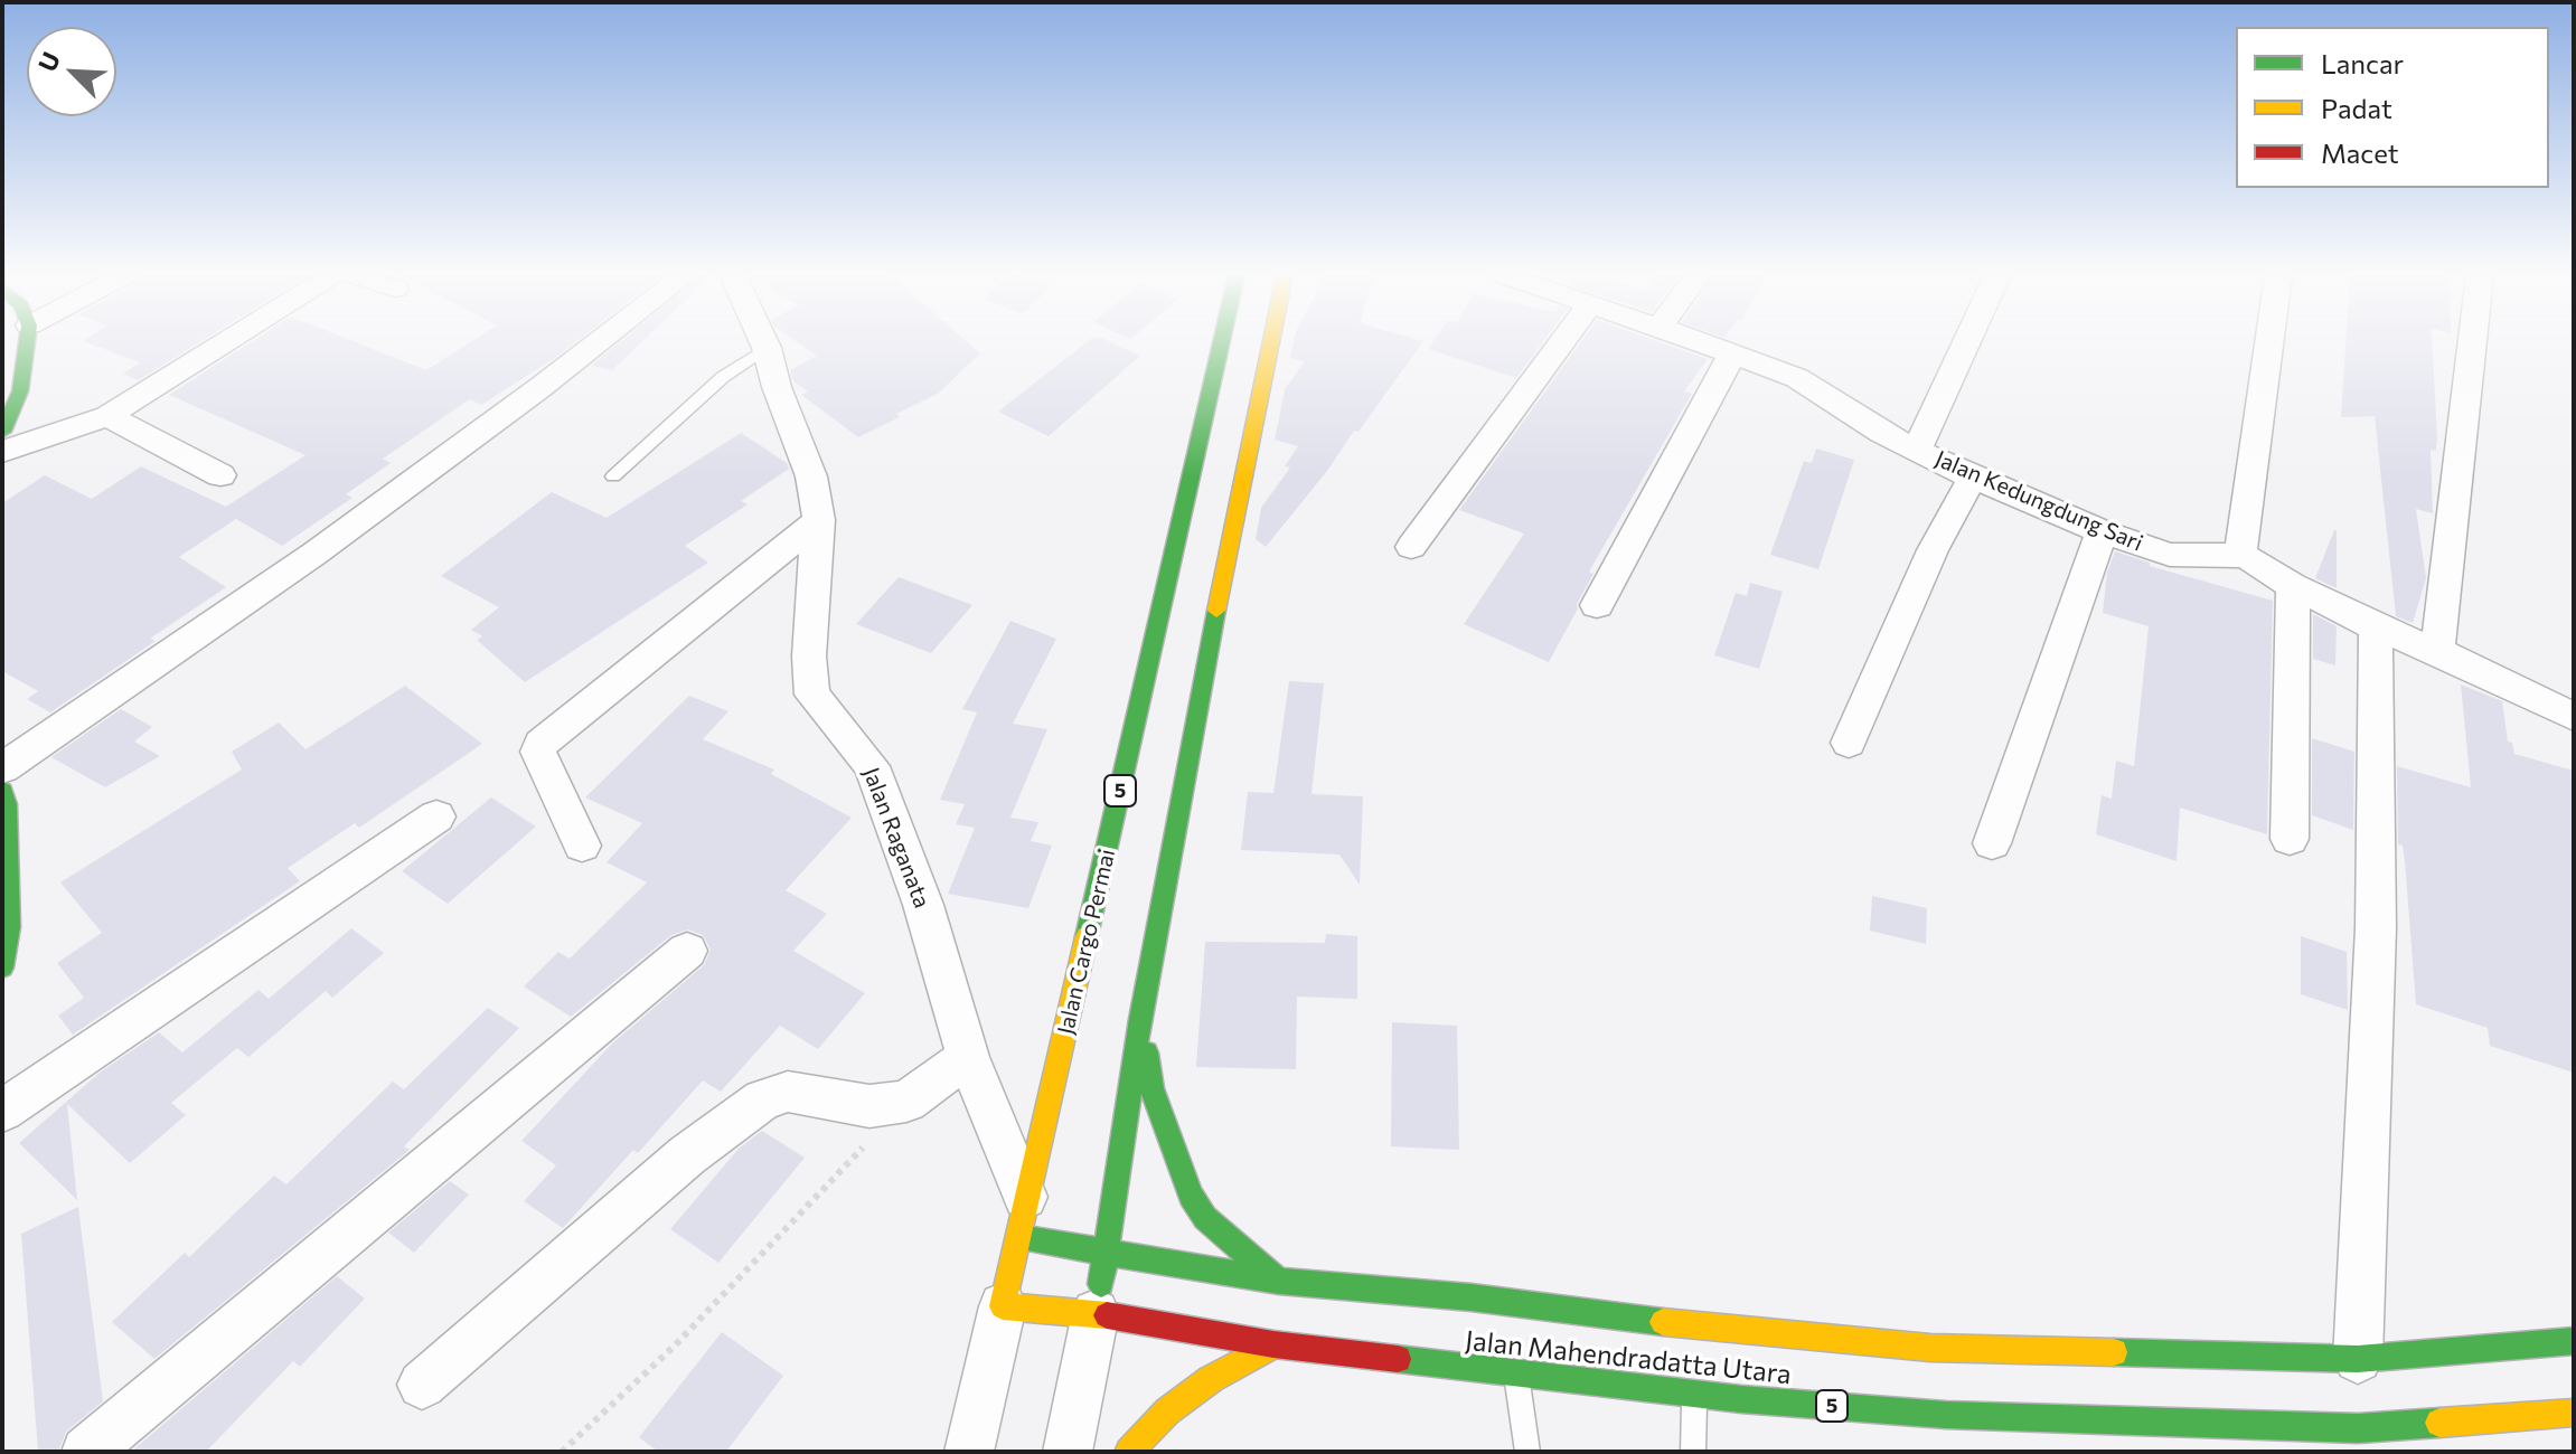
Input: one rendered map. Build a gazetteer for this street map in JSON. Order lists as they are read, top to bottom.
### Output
{
  "streets": {
    "main road": ["5", "Jalan Cargo Permai", "Jalan Mahendradatta Utara"],
    "street": ["Jalan Kedungdung Sari", "Jalan Raganata"]
  },
  "crossings": [
    ["Jalan Raganata", "Jalan Cargo Permai"],
    ["Jalan Raganata", "Jalan Mahendradatta Utara"],
    ["Jalan Cargo Permai", "Jalan Mahendradatta Utara"]
  ],
  "legend": ["Lancar", "Padat", "Macet"],
  "north": "top left"
}
